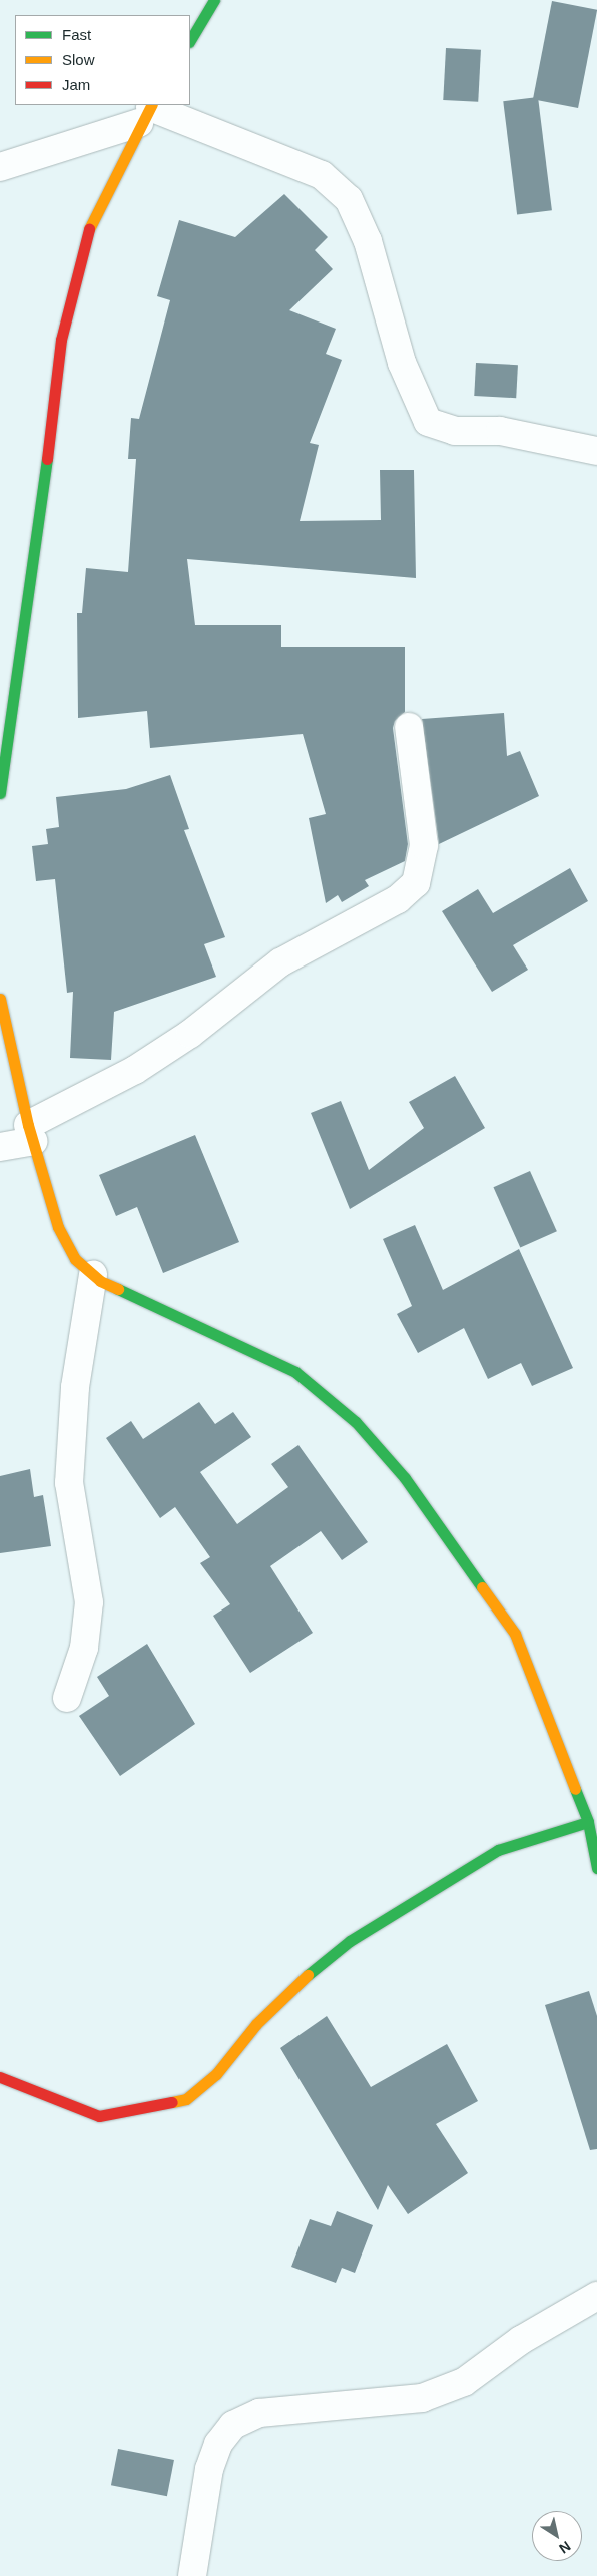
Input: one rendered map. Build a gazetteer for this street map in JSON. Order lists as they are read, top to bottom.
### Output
{
  "legend": ["Fast", "Slow", "Jam"],
  "north": "bottom right"
}
